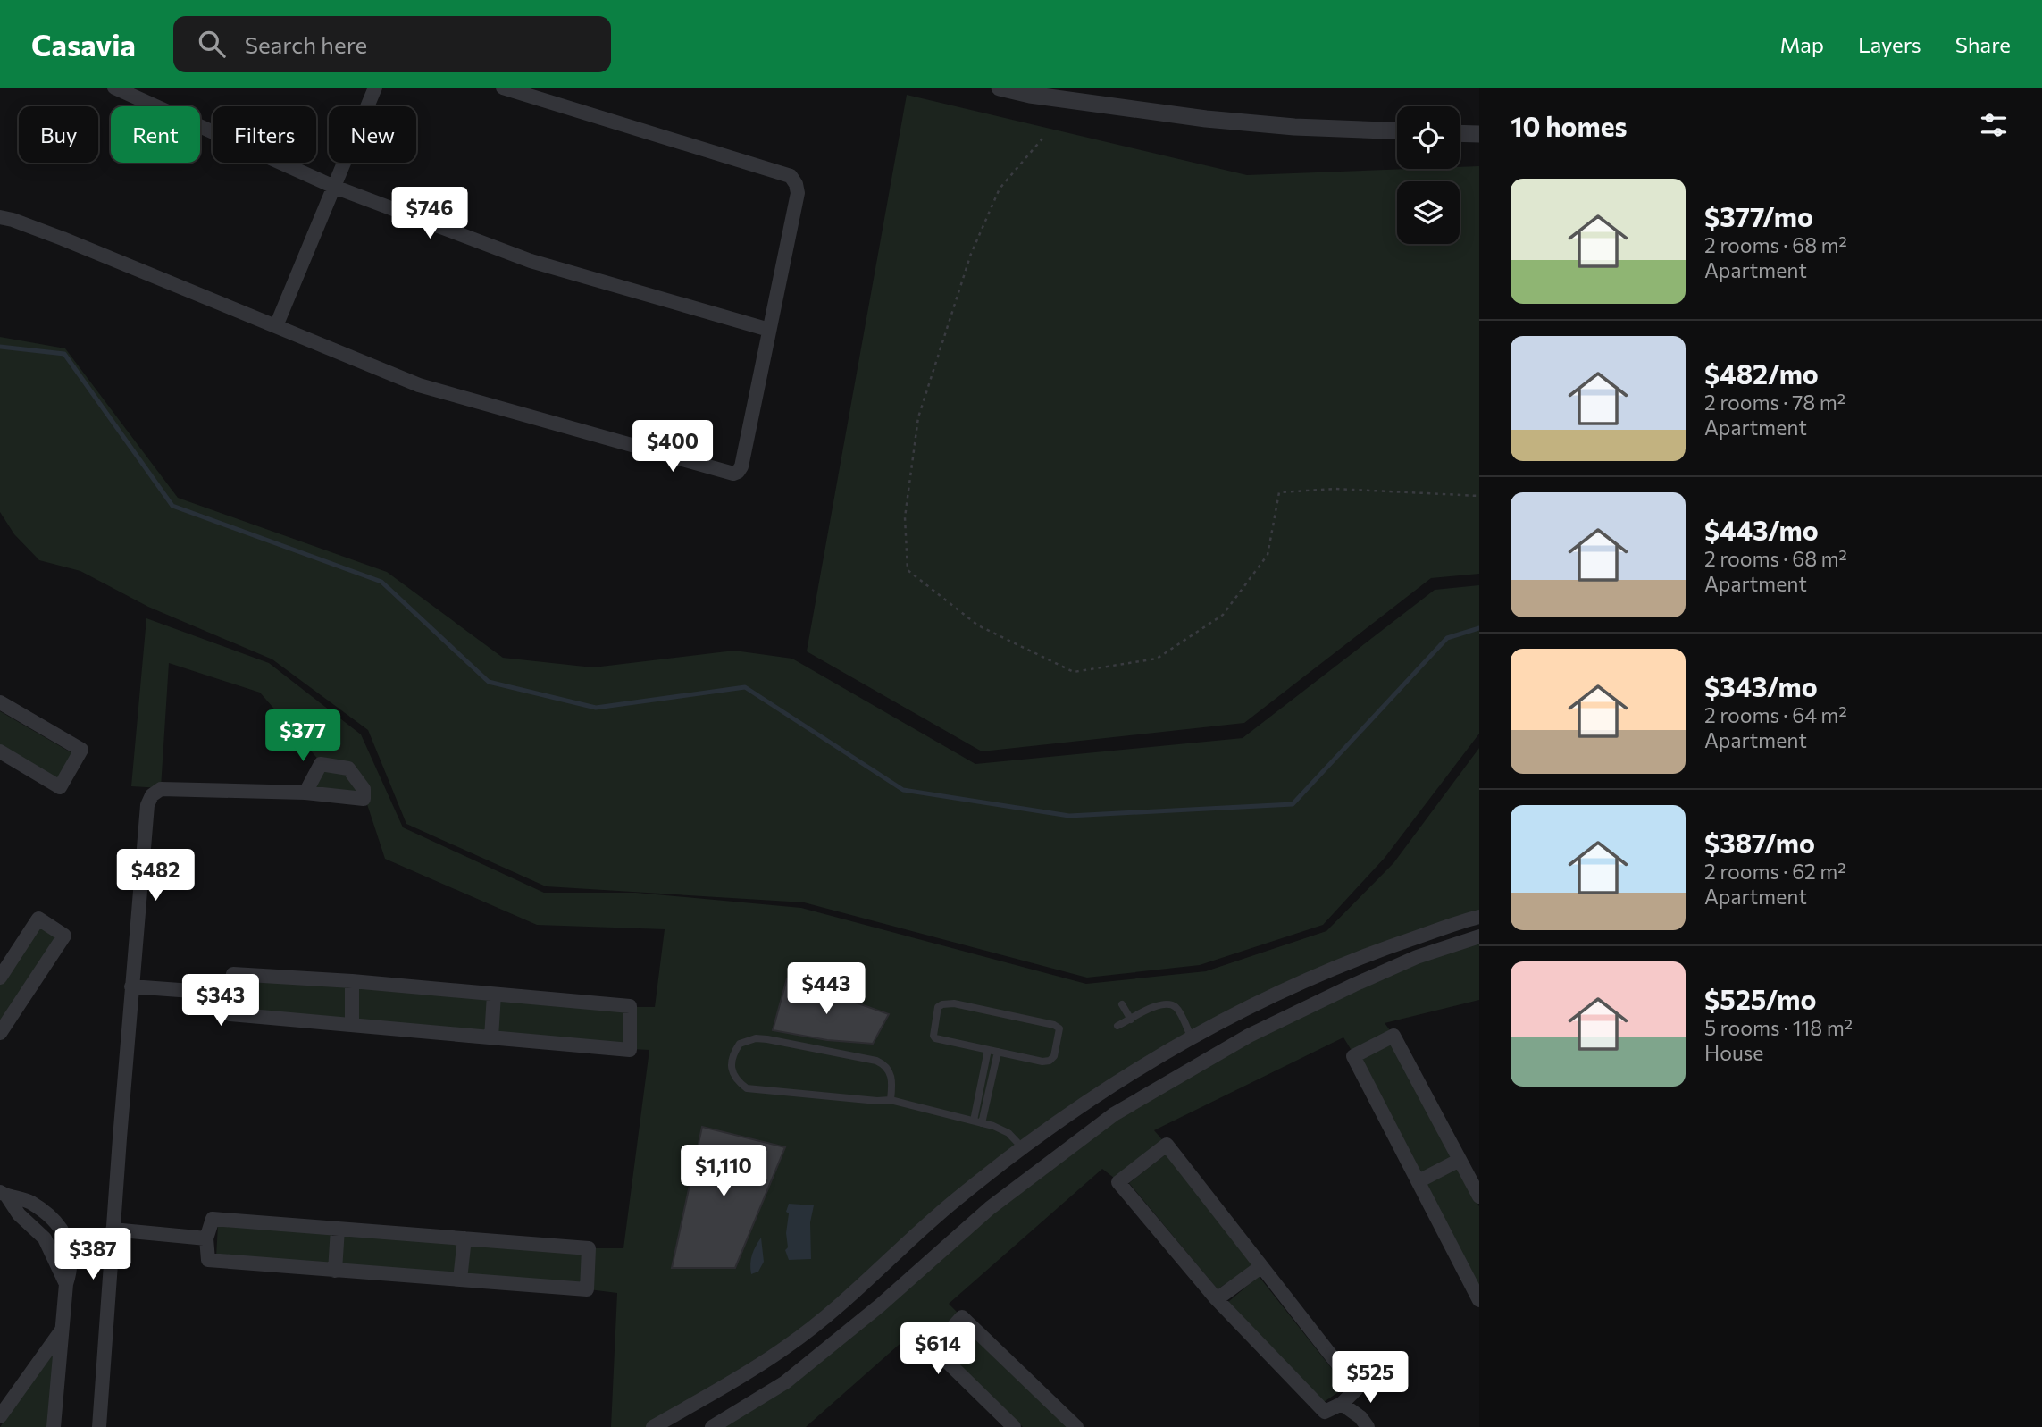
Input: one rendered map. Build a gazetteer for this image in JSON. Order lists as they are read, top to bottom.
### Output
{
  "page": {
    "header": "Casavia",
    "search": "Search here",
    "nav": ["Map", "Layers", "Share"],
    "heading": "10 homes",
    "chip": [
      "Buy",
      "Rent",
      "Filters",
      "New"
    ],
    "list": [
      {
        "name": "$377/mo",
        "note": "2 rooms · 68 m² · Apartment"
      },
      {
        "name": "$482/mo",
        "note": "2 rooms · 78 m² · Apartment"
      },
      {
        "name": "$443/mo",
        "note": "2 rooms · 68 m² · Apartment"
      },
      {
        "name": "$343/mo",
        "note": "2 rooms · 64 m² · Apartment"
      },
      {
        "name": "$387/mo",
        "note": "2 rooms · 62 m² · Apartment"
      },
      {
        "name": "$525/mo",
        "note": "5 rooms · 118 m² · House"
      }
    ],
    "price": [
      "$746",
      "$400",
      "$377",
      "$482",
      "$443",
      "$343",
      "$1,110",
      "$387",
      "$614",
      "$525"
    ]
  }
}
